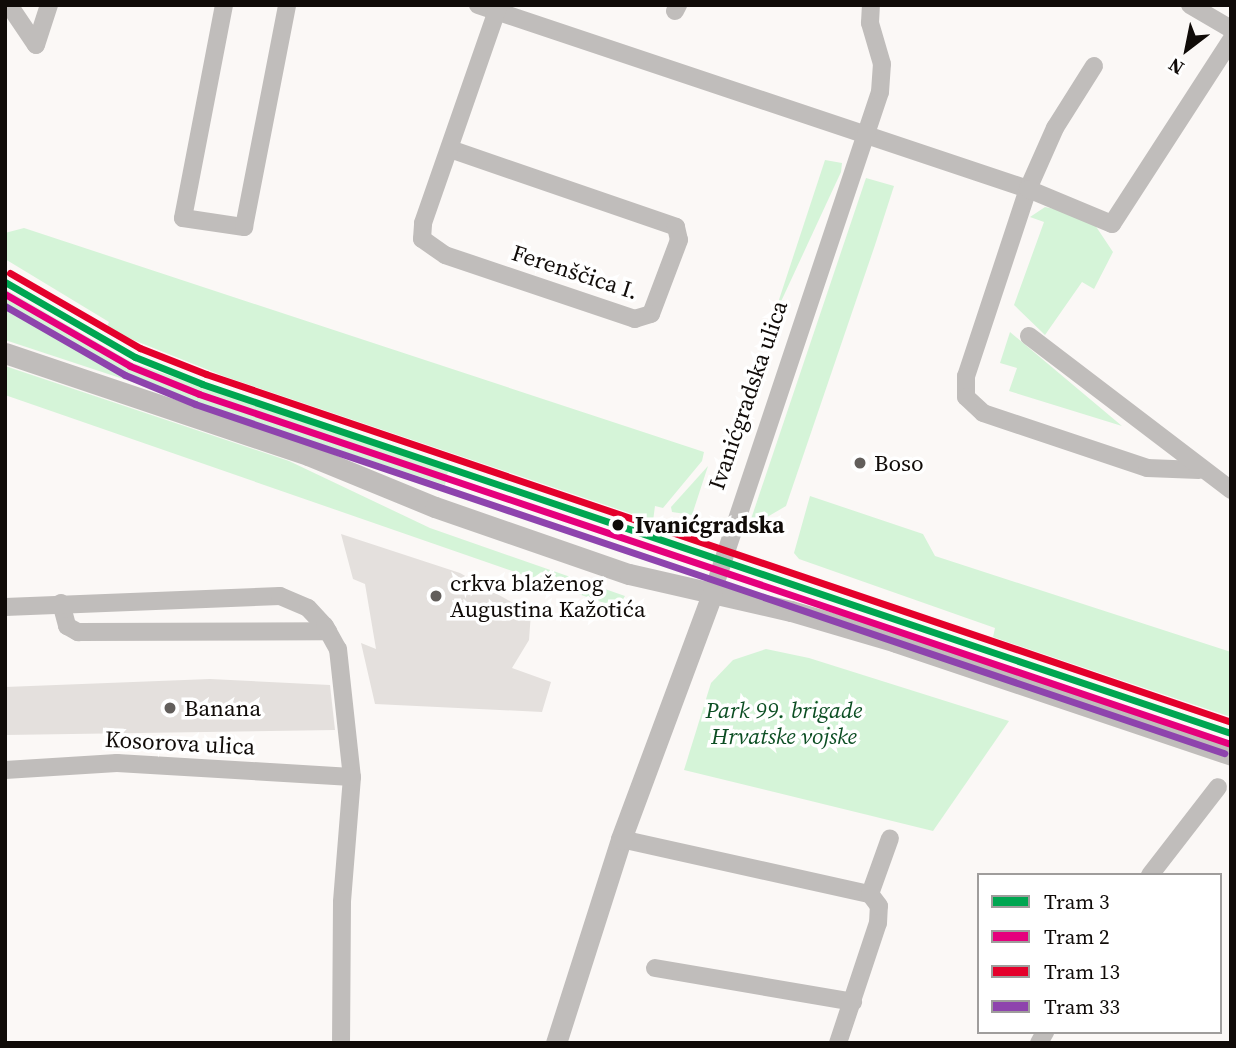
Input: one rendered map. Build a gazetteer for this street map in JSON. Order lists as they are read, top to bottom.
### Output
{
  "streets": {
    "street": ["Ferenščica I.", "Ivanićgradska ulica", "Kosorova ulica"]
  },
  "parks": ["Park 99. brigade Hrvatske vojske"],
  "places": [
    "Boso",
    "Ivanićgradska",
    "crkva blaženog Augustina Kažotića",
    "Banana"
  ],
  "lines": [
    "tram line 13",
    "tram line 3",
    "tram line 2",
    "tram line 33"
  ],
  "legend": [
    "Tram 3",
    "Tram 2",
    "Tram 13",
    "Tram 33"
  ],
  "north": "bottom left"
}
